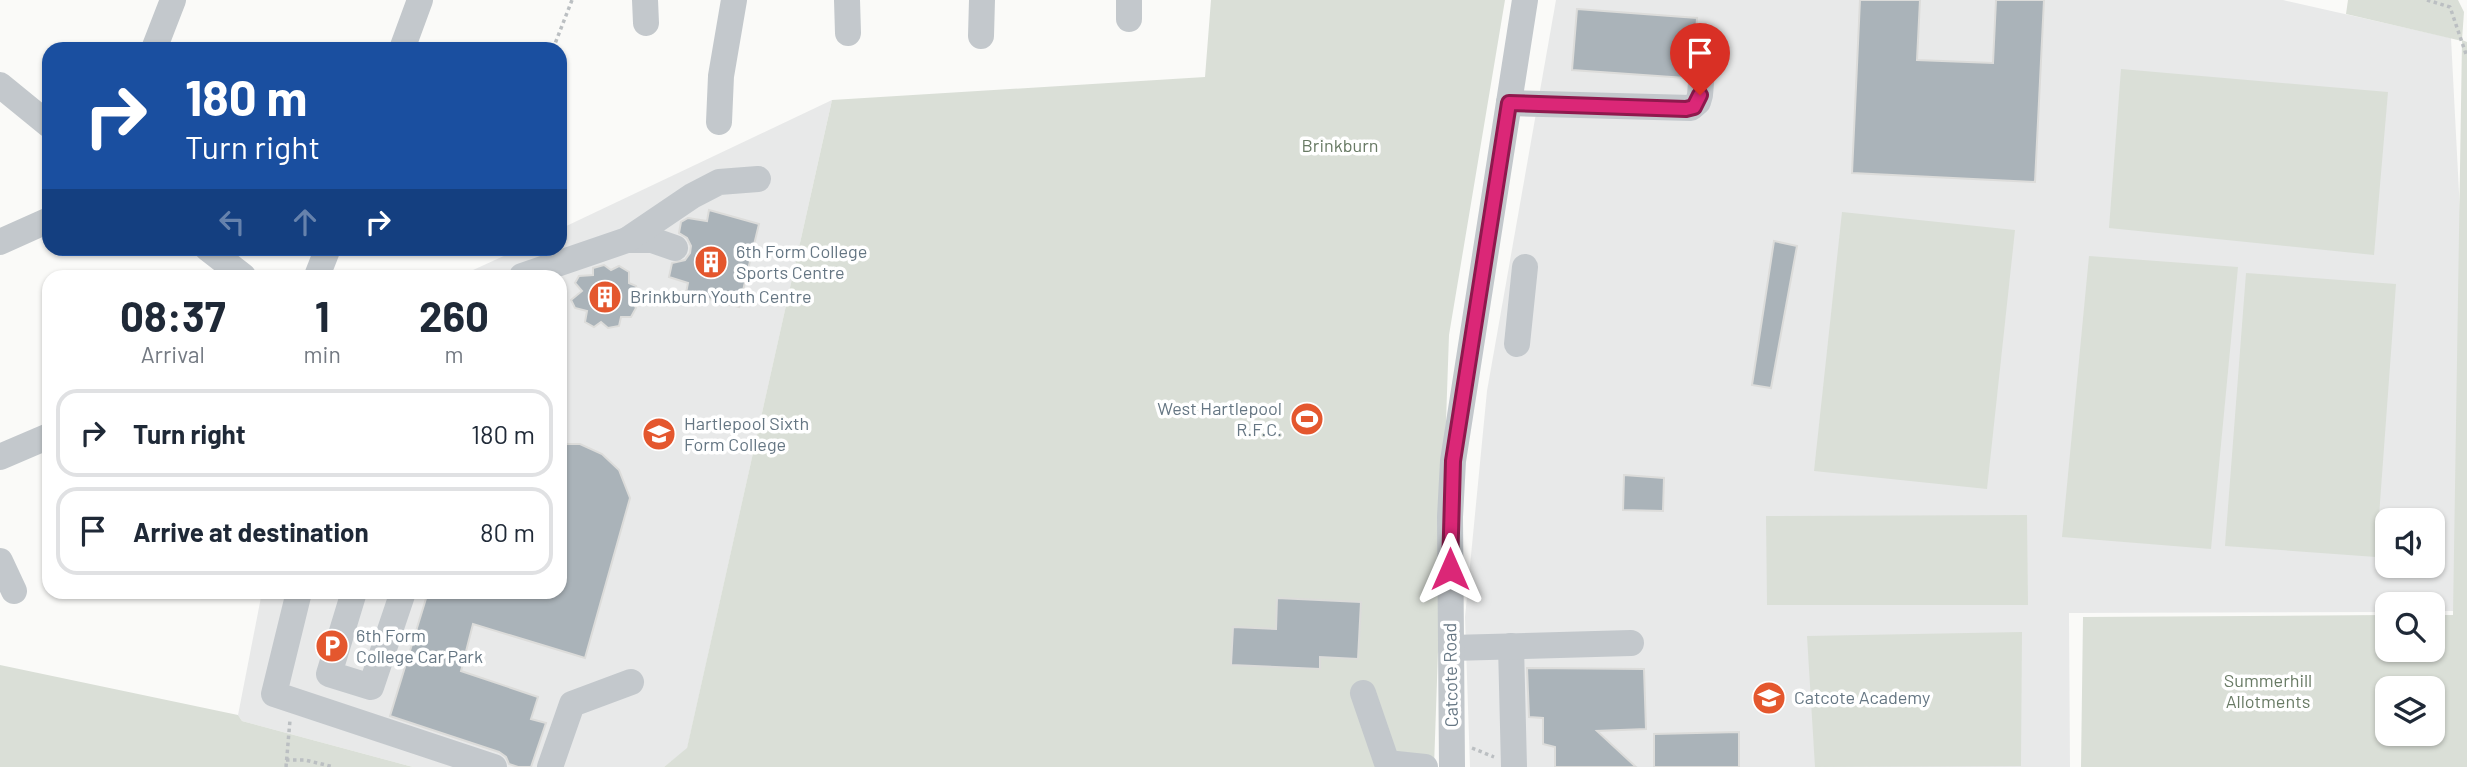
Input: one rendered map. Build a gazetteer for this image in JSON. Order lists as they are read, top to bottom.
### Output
{
  "streets": {
    "street": ["Catcote Road"]
  },
  "parks": ["Brinkburn", "Summerhill Allotments"],
  "places": {
    "building": ["6th Form College Sports Centre", "Brinkburn Youth Centre"],
    "sports": ["West Hartlepool R.F.C."],
    "school or university": ["Hartlepool Sixth Form College", "Catcote Academy"],
    "parking": ["6th Form College Car Park"]
  },
  "page": {
    "turn": ["180 m", "Turn right"],
    "eta": [
      "08:37",
      "Arrival",
      "1",
      "min",
      "260",
      "m"
    ],
    "list": [
      {
        "name": "Turn right",
        "value": "180 m"
      },
      {
        "name": "Arrive at destination",
        "value": "80 m"
      }
    ]
  }
}
